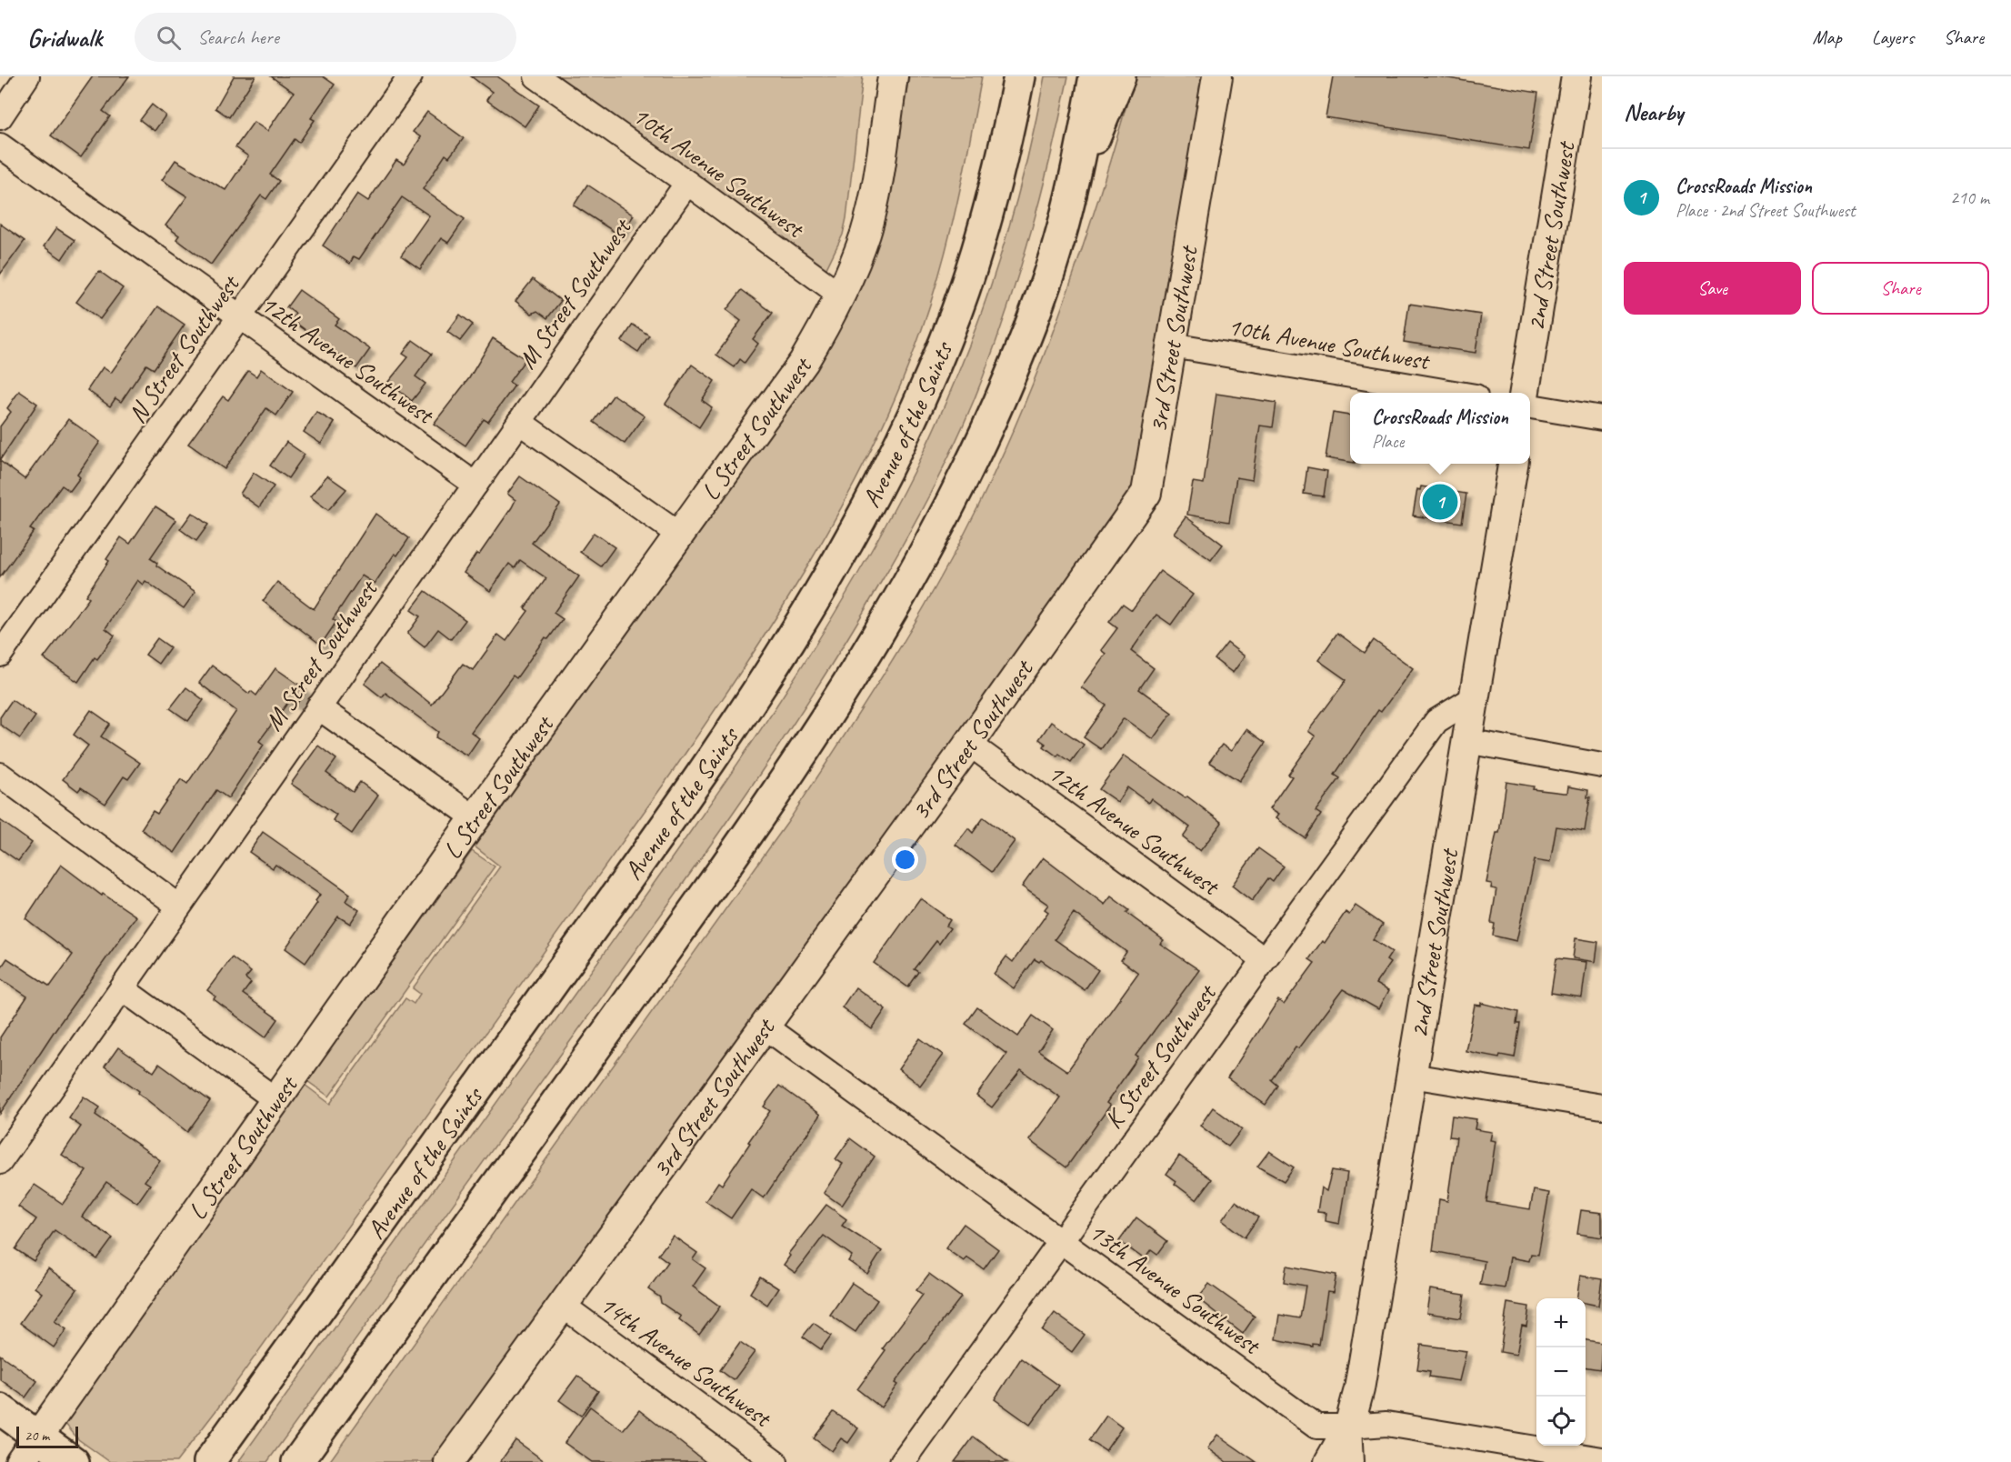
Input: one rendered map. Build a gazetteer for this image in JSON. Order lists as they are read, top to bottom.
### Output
{
  "streets": {
    "main road": ["Avenue of the Saints"],
    "street": [
      "10th Avenue Southwest",
      "2nd Street Southwest",
      "M Street Southwest",
      "3rd Street Southwest",
      "N Street Southwest",
      "12th Avenue Southwest",
      "L Street Southwest",
      "K Street Southwest",
      "13th Avenue Southwest",
      "14th Avenue Southwest"
    ]
  },
  "crossings": [
    ["10th Avenue Southwest", "M Street Southwest"],
    ["10th Avenue Southwest", "3rd Street Southwest"],
    ["10th Avenue Southwest", "L Street Southwest"],
    ["2nd Street Southwest", "K Street Southwest"],
    ["2nd Street Southwest", "13th Avenue Southwest"],
    ["M Street Southwest", "12th Avenue Southwest"],
    ["3rd Street Southwest", "12th Avenue Southwest"],
    ["3rd Street Southwest", "13th Avenue Southwest"],
    ["3rd Street Southwest", "14th Avenue Southwest"],
    ["N Street Southwest", "12th Avenue Southwest"],
    ["12th Avenue Southwest", "K Street Southwest"],
    ["K Street Southwest", "13th Avenue Southwest"]
  ],
  "scale_bar": "20 m",
  "page": {
    "header": "Gridwalk",
    "search": "Search here",
    "nav": ["Map", "Layers", "Share"],
    "heading": "Nearby",
    "list": [
      {
        "mark": "1",
        "name": "CrossRoads Mission",
        "note": "Place · 2nd Street Southwest",
        "value": "210 m"
      }
    ],
    "buttons": ["Save", "Share"],
    "popup": ["CrossRoads Mission", "Place"],
    "pins": "1",
    "map_buttons": ["+", "−"],
    "scale": "20 m"
  }
}
